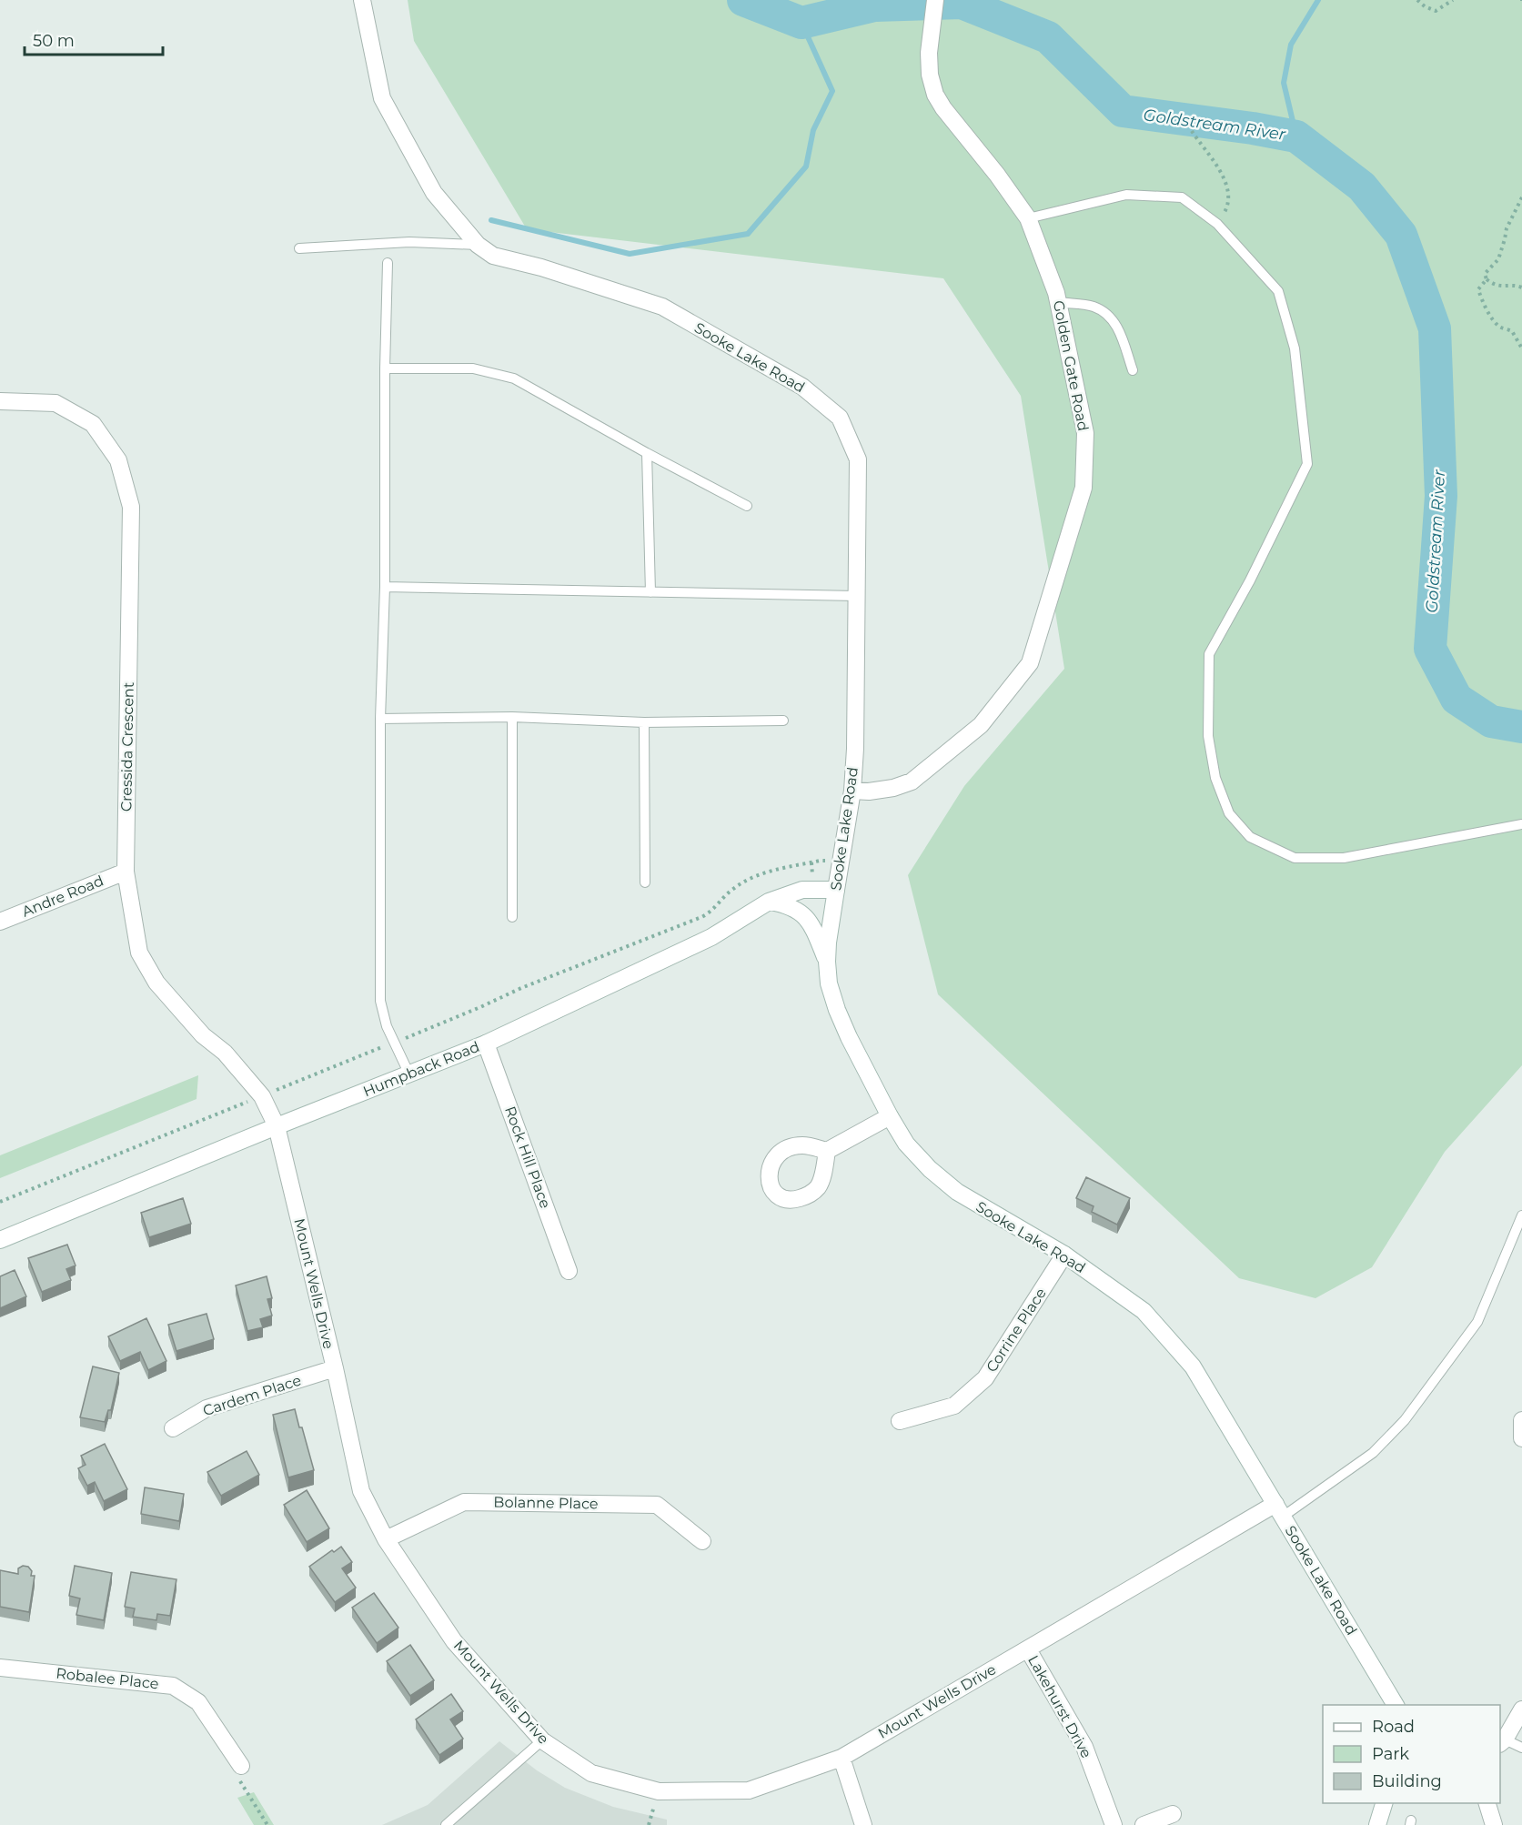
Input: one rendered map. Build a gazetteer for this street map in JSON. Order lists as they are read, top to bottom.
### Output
{
  "streets": {
    "street": [
      "Sooke Lake Road",
      "Golden Gate Road",
      "Cressida Crescent",
      "Andre Road",
      "Humpback Road",
      "Rock Hill Place",
      "Mount Wells Drive",
      "Corrine Place",
      "Cardem Place",
      "Bolanne Place",
      "Robalee Place",
      "Lakehurst Drive"
    ]
  },
  "crossings": [
    ["Sooke Lake Road", "Golden Gate Road"],
    ["Sooke Lake Road", "Humpback Road"],
    ["Sooke Lake Road", "Mount Wells Drive"],
    ["Sooke Lake Road", "Corrine Place"],
    ["Cressida Crescent", "Andre Road"],
    ["Cressida Crescent", "Humpback Road"],
    ["Cressida Crescent", "Mount Wells Drive"],
    ["Humpback Road", "Rock Hill Place"],
    ["Humpback Road", "Mount Wells Drive"],
    ["Mount Wells Drive", "Cardem Place"],
    ["Mount Wells Drive", "Bolanne Place"],
    ["Mount Wells Drive", "Lakehurst Drive"]
  ],
  "water": ["Goldstream River"],
  "legend": ["Road", "Park", "Building"],
  "scale_bar": "50 m"
}
